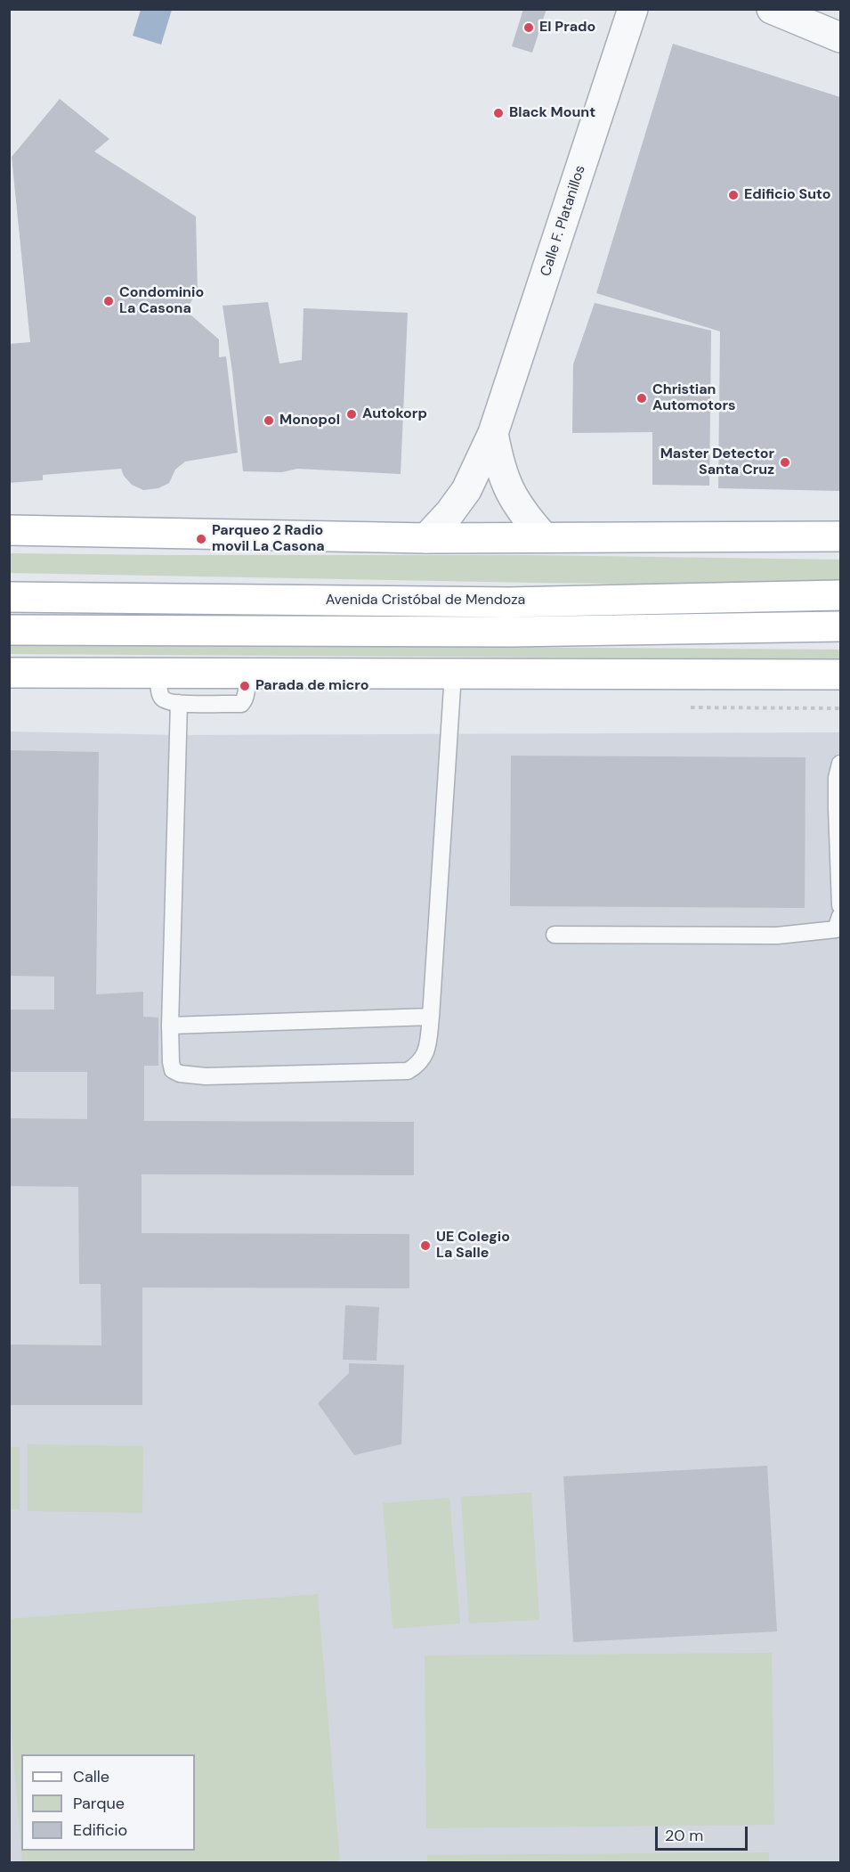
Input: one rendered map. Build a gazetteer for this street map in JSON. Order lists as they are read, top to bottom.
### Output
{
  "streets": {
    "main road": ["Avenida Cristóbal de Mendoza"],
    "street": ["Calle F. Platanillos"]
  },
  "places": [
    "El Prado",
    "Black Mount",
    "Edificio Suto",
    "Condominio La Casona",
    "Christian Automotors",
    "Autokorp",
    "Monopol",
    "Master Detector Santa Cruz",
    "Parqueo 2 Radio movil La Casona",
    "Parada de micro",
    "UE Colegio La Salle"
  ],
  "legend": ["Calle", "Parque", "Edificio"],
  "scale_bar": "20 m"
}
